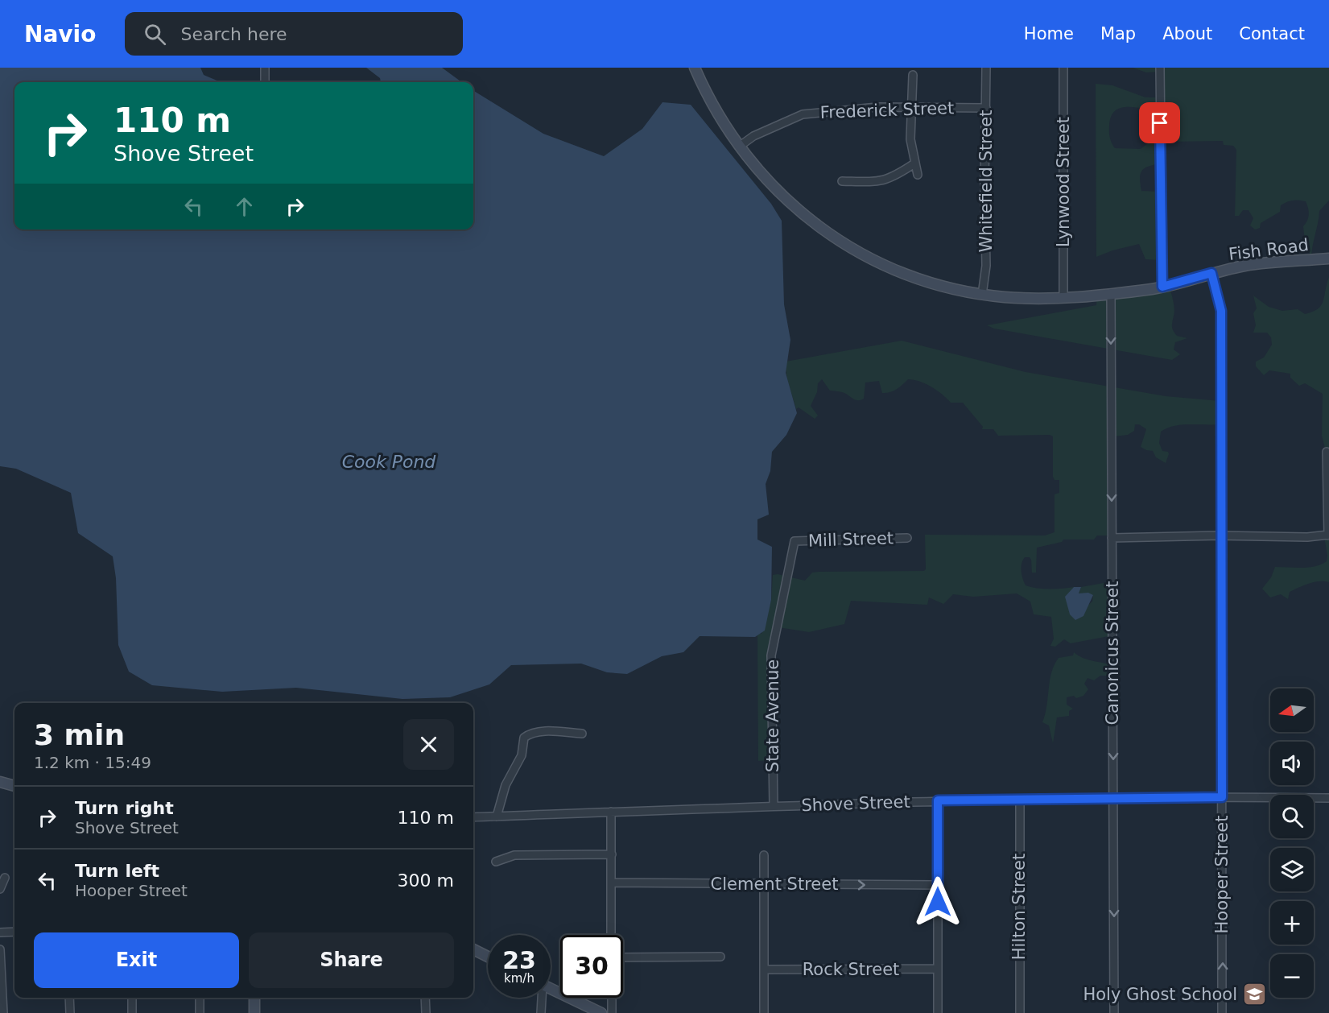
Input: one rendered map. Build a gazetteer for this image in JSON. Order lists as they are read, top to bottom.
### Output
{
  "streets": {
    "main road": ["Fish Road"],
    "street": [
      "Frederick Street",
      "Whitefield Street",
      "Lynwood Street",
      "Mill Street",
      "Canonicus Street",
      "State Avenue",
      "Shove Street",
      "Hooper Street",
      "Clement Street",
      "Hilton Street",
      "Rock Street"
    ]
  },
  "crossings": [
    ["Frederick Street", "Whitefield Street"],
    ["Frederick Street", "Fish Road"],
    ["Whitefield Street", "Fish Road"],
    ["Lynwood Street", "Fish Road"],
    ["Fish Road", "Canonicus Street"],
    ["Fish Road", "Hooper Street"],
    ["Mill Street", "State Avenue"],
    ["Canonicus Street", "Shove Street"],
    ["State Avenue", "Shove Street"],
    ["Shove Street", "Hooper Street"],
    ["Shove Street", "Hilton Street"]
  ],
  "one_way": ["Canonicus Street", "Clement Street"],
  "water": ["Cook Pond"],
  "places": {
    "school or university": ["Holy Ghost School"]
  },
  "north": "left",
  "page": {
    "header": "Navio",
    "search": "Search here",
    "nav": [
      "Home",
      "Map",
      "About",
      "Contact"
    ],
    "turn": ["110 m", "Shove Street"],
    "map_buttons": ["+", "−"],
    "heading": ["3 min", "1.2 km · 15:49"],
    "list": [
      {
        "name": "Turn right",
        "note": "Shove Street",
        "value": "110 m"
      },
      {
        "name": "Turn left",
        "note": "Hooper Street",
        "value": "300 m"
      }
    ],
    "buttons": ["Exit", "Share"],
    "speed": "23 km/h",
    "limit": "30"
  }
}
